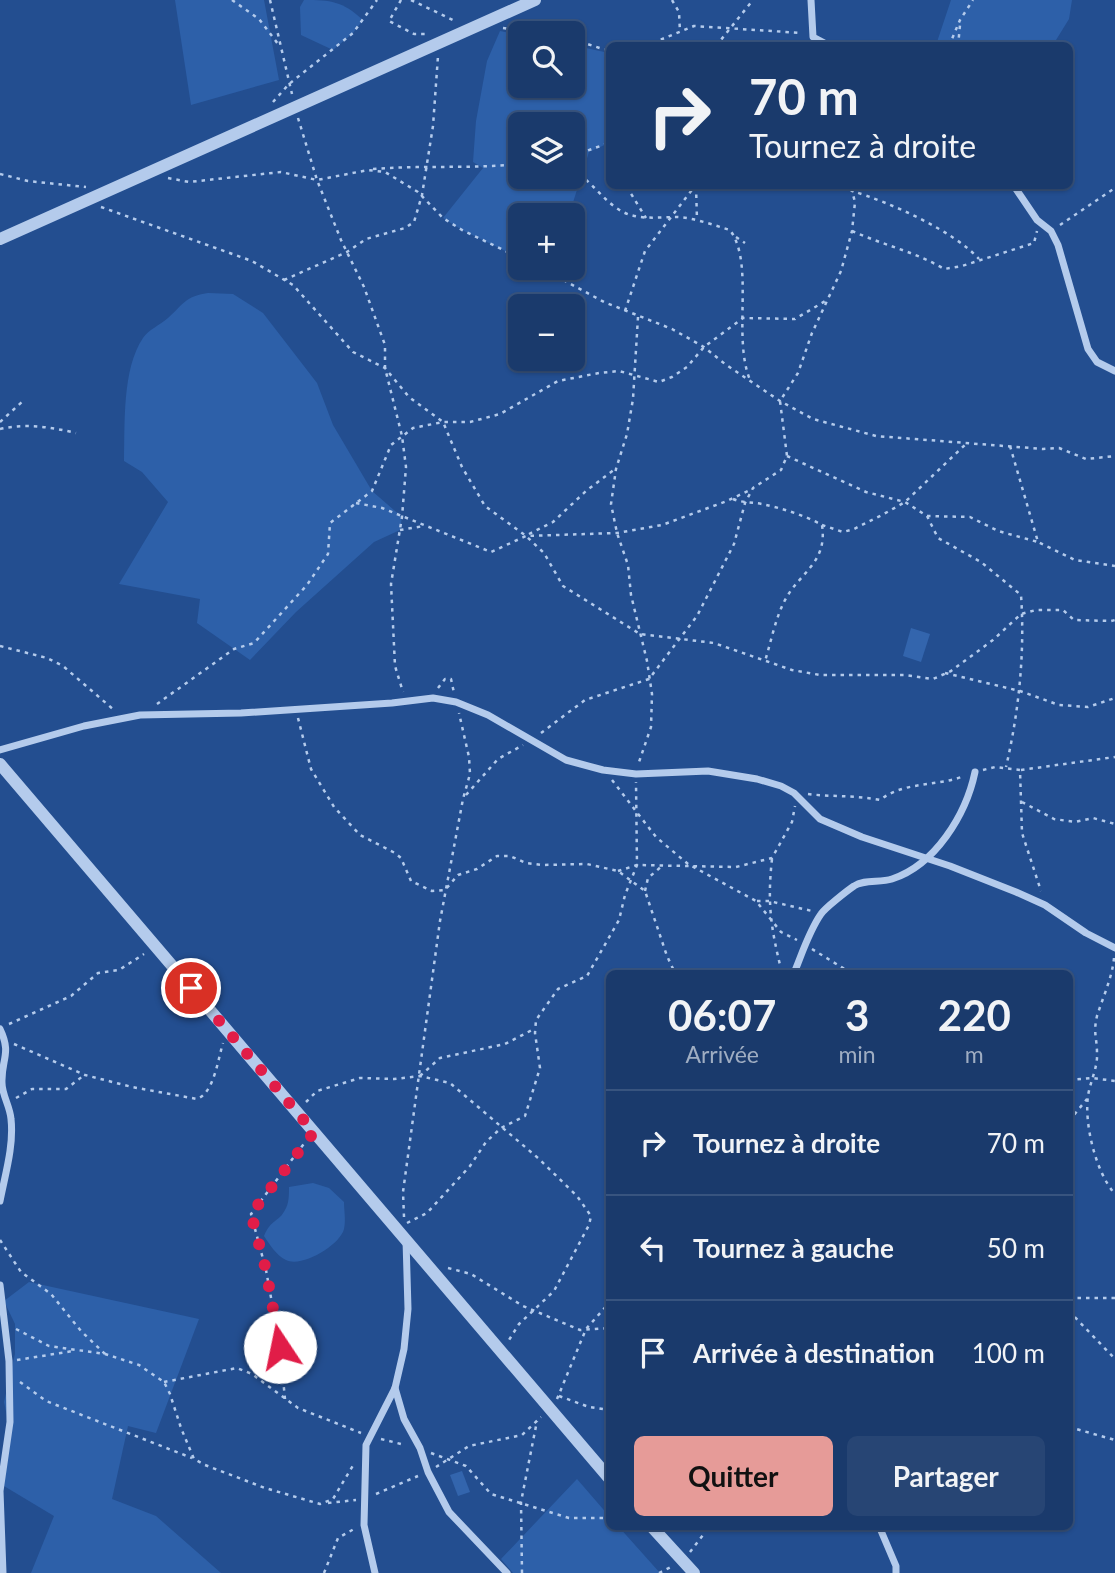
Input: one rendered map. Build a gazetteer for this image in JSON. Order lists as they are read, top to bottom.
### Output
{
  "page": {
    "map_buttons": ["+", "−"],
    "turn": ["70 m", "Tournez à droite"],
    "eta": [
      "06:07",
      "Arrivée",
      "3",
      "min",
      "220",
      "m"
    ],
    "list": [
      {
        "name": "Tournez à droite",
        "value": "70 m"
      },
      {
        "name": "Tournez à gauche",
        "value": "50 m"
      },
      {
        "name": "Arrivée à destination",
        "value": "100 m"
      }
    ],
    "buttons": ["Quitter", "Partager"]
  }
}
